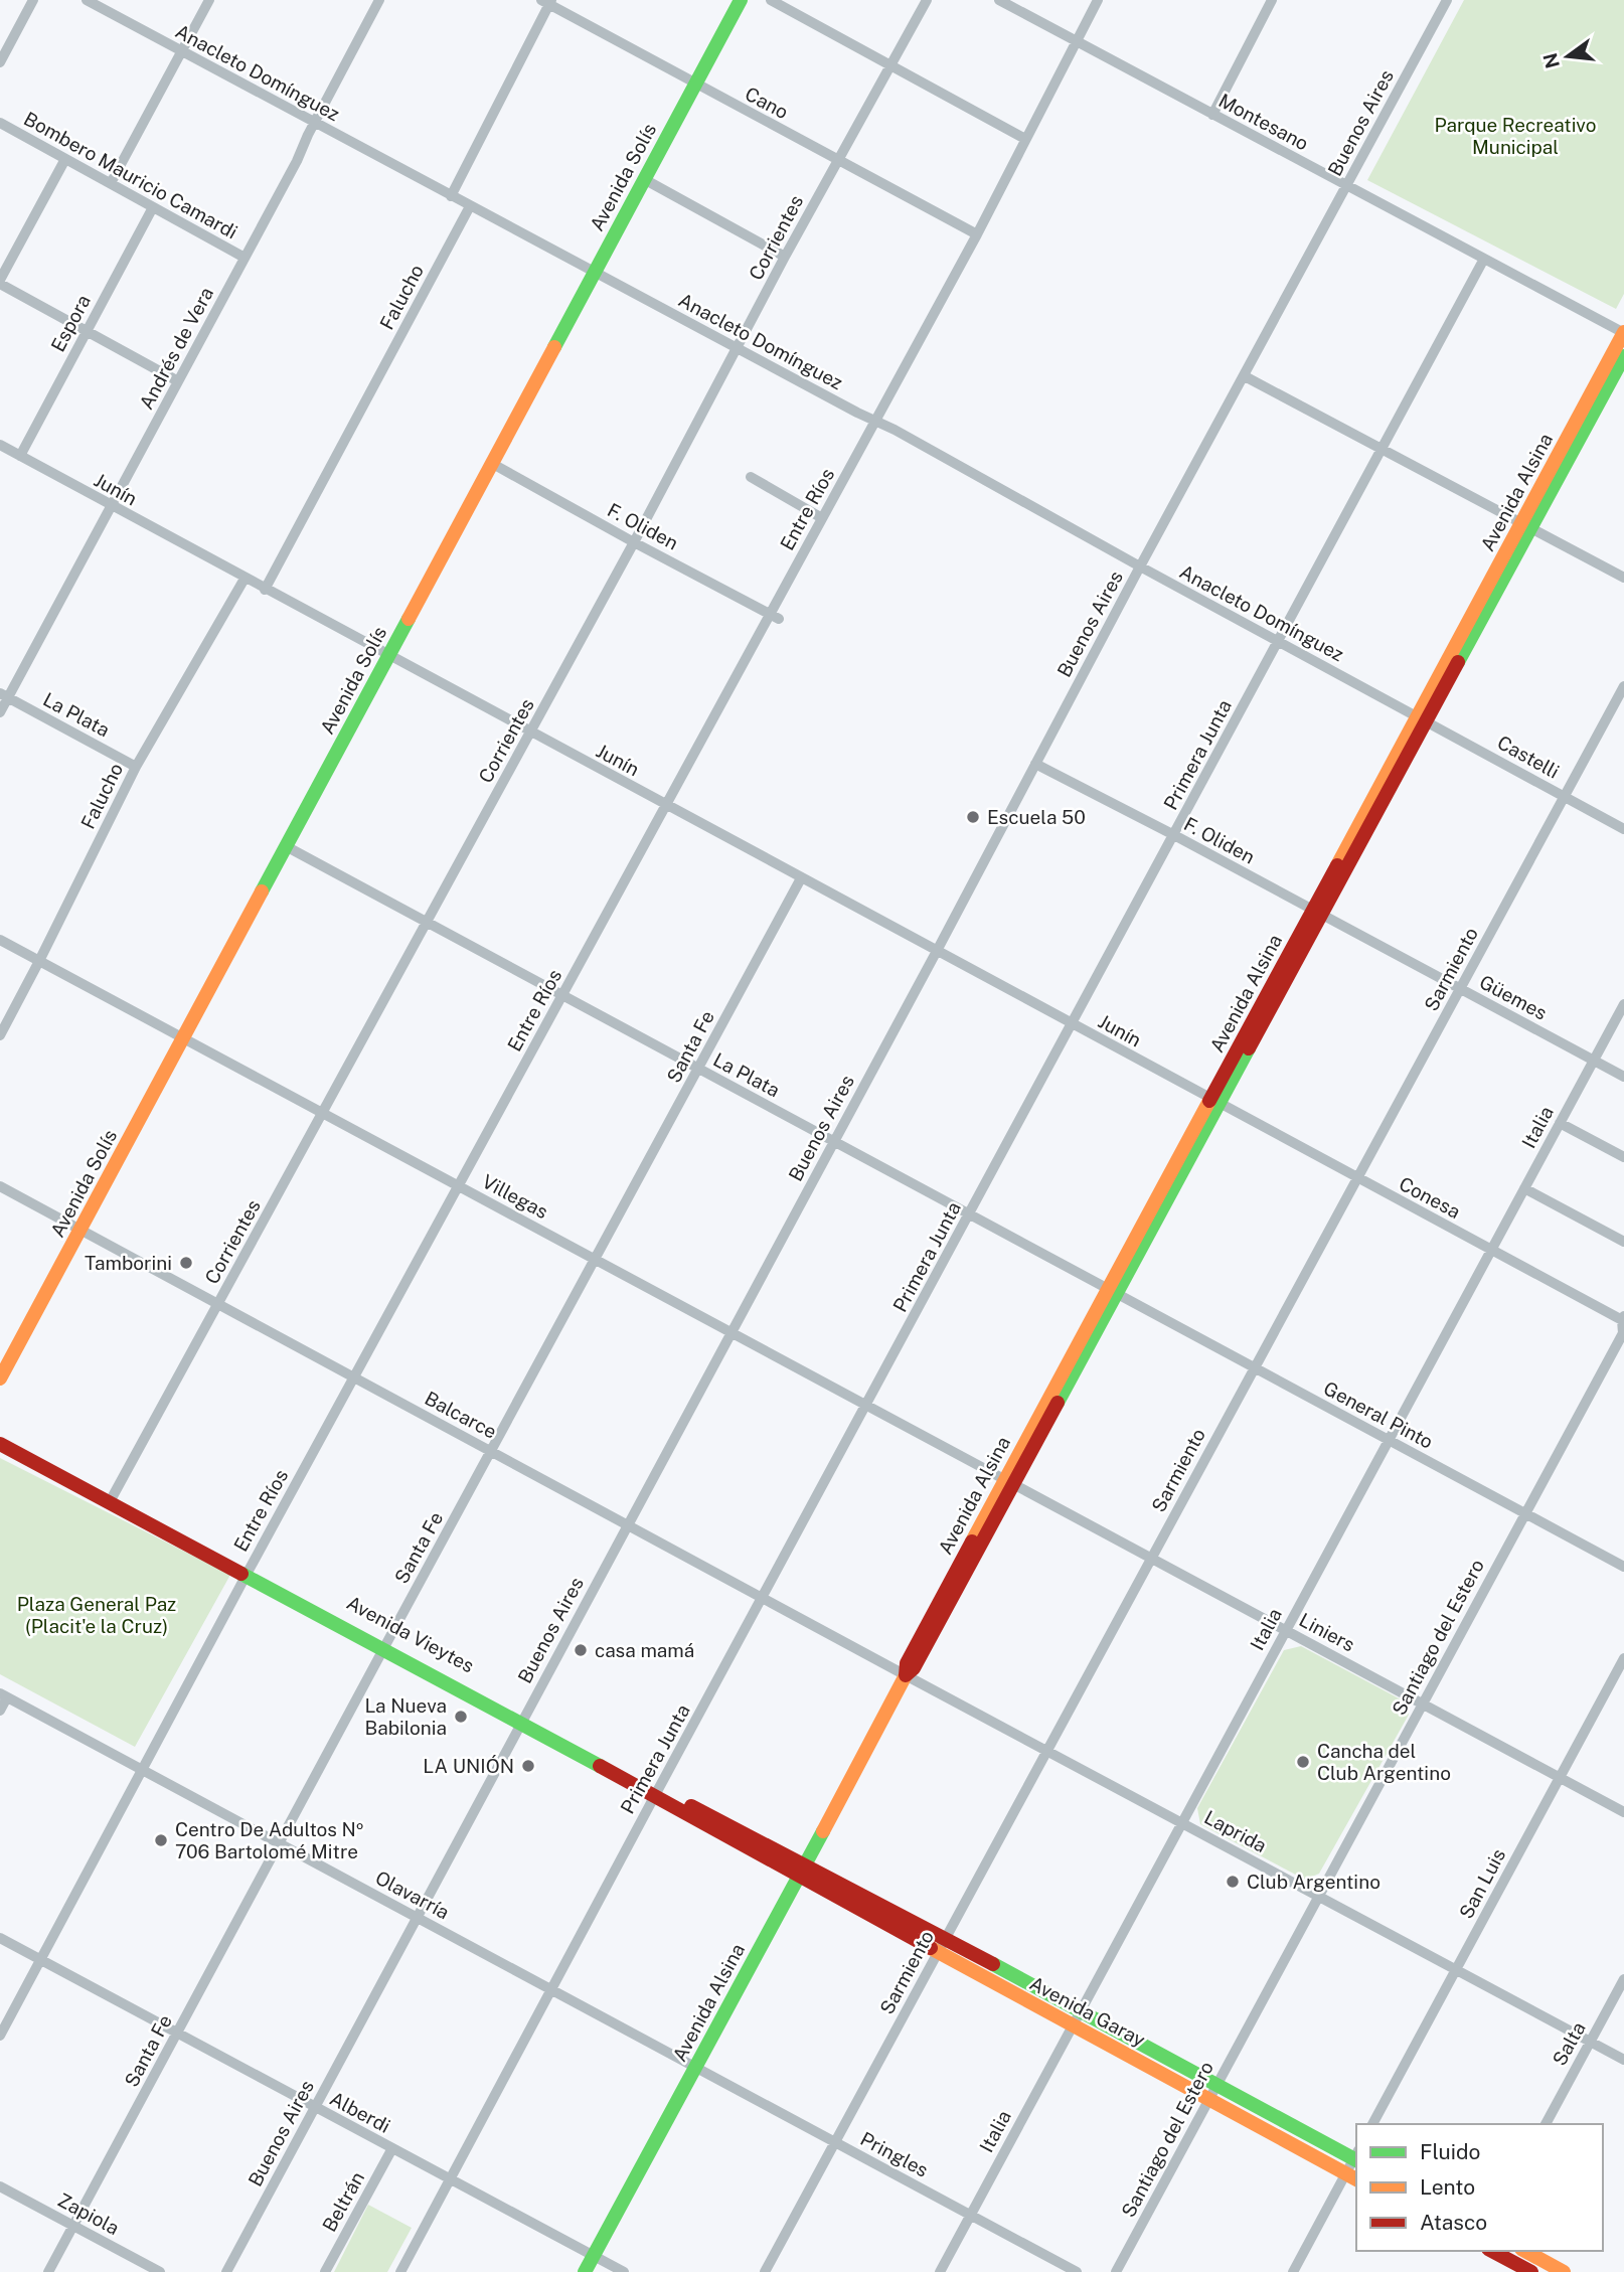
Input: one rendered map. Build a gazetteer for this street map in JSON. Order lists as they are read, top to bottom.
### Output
{
  "streets": {
    "street": [
      "Anacleto Domínguez",
      "Cano",
      "Montesano",
      "Buenos Aires",
      "Bombero Mauricio Camardi",
      "Avenida Solís",
      "Corrientes",
      "Falucho",
      "Espora",
      "Andrés de Vera",
      "Junín",
      "Avenida Alsina",
      "Entre Ríos",
      "F. Oliden",
      "La Plata",
      "Primera Junta",
      "Castelli",
      "Sarmiento",
      "Güemes",
      "Santa Fe",
      "Italia",
      "Villegas",
      "Conesa",
      "Balcarce",
      "General Pinto",
      "Liniers",
      "Avenida Vieytes",
      "Santiago del Estero",
      "Laprida",
      "San Luis",
      "Olavarría",
      "Avenida Garay",
      "Salta",
      "Alberdi",
      "Pringles",
      "Beltrán",
      "Zapiola"
    ]
  },
  "crossings": [
    ["Anacleto Domínguez", "Buenos Aires"],
    ["Anacleto Domínguez", "Avenida Solís"],
    ["Anacleto Domínguez", "Corrientes"],
    ["Anacleto Domínguez", "Falucho"],
    ["Anacleto Domínguez", "Andrés de Vera"],
    ["Anacleto Domínguez", "Avenida Alsina"],
    ["Anacleto Domínguez", "Entre Ríos"],
    ["Anacleto Domínguez", "Primera Junta"],
    ["Anacleto Domínguez", "Castelli"],
    ["Cano", "Avenida Solís"],
    ["Cano", "Corrientes"],
    ["Cano", "Entre Ríos"],
    ["Montesano", "Buenos Aires"],
    ["Montesano", "Avenida Alsina"],
    ["Montesano", "Entre Ríos"],
    ["Montesano", "Primera Junta"],
    ["Buenos Aires", "Junín"],
    ["Buenos Aires", "F. Oliden"],
    ["Buenos Aires", "La Plata"],
    ["Buenos Aires", "Villegas"],
    ["Buenos Aires", "Balcarce"],
    ["Buenos Aires", "Avenida Vieytes"],
    ["Buenos Aires", "Olavarría"],
    ["Buenos Aires", "Alberdi"],
    ["Bombero Mauricio Camardi", "Espora"],
    ["Bombero Mauricio Camardi", "Andrés de Vera"],
    ["Avenida Solís", "Junín"],
    ["Avenida Solís", "F. Oliden"],
    ["Avenida Solís", "La Plata"],
    ["Avenida Solís", "Villegas"],
    ["Avenida Solís", "Balcarce"],
    ["Corrientes", "Junín"],
    ["Corrientes", "F. Oliden"],
    ["Corrientes", "La Plata"],
    ["Corrientes", "Villegas"],
    ["Corrientes", "Balcarce"],
    ["Corrientes", "Avenida Vieytes"],
    ["Falucho", "Junín"],
    ["Falucho", "La Plata"],
    ["Falucho", "Villegas"],
    ["Espora", "Junín"],
    ["Andrés de Vera", "Junín"],
    ["Andrés de Vera", "La Plata"],
    ["Junín", "Avenida Alsina"],
    ["Junín", "Entre Ríos"],
    ["Junín", "Primera Junta"],
    ["Junín", "Santa Fe"],
    ["Junín", "Conesa"],
    ["Avenida Alsina", "F. Oliden"],
    ["Avenida Alsina", "La Plata"],
    ["Avenida Alsina", "Castelli"],
    ["Avenida Alsina", "Güemes"],
    ["Avenida Alsina", "Villegas"],
    ["Avenida Alsina", "Conesa"],
    ["Avenida Alsina", "Balcarce"],
    ["Avenida Alsina", "General Pinto"],
    ["Avenida Alsina", "Liniers"],
    ["Avenida Alsina", "Avenida Vieytes"],
    ["Avenida Alsina", "Laprida"],
    ["Avenida Alsina", "Olavarría"],
    ["Avenida Alsina", "Avenida Garay"],
    ["Avenida Alsina", "Alberdi"],
    ["Avenida Alsina", "Pringles"],
    ["Entre Ríos", "F. Oliden"],
    ["Entre Ríos", "La Plata"],
    ["Entre Ríos", "Villegas"],
    ["Entre Ríos", "Balcarce"],
    ["Entre Ríos", "Avenida Vieytes"],
    ["Entre Ríos", "Olavarría"],
    ["Entre Ríos", "Alberdi"],
    ["F. Oliden", "Primera Junta"],
    ["F. Oliden", "Güemes"],
    ["La Plata", "Primera Junta"],
    ["La Plata", "Santa Fe"],
    ["La Plata", "General Pinto"],
    ["Primera Junta", "Villegas"],
    ["Primera Junta", "Balcarce"],
    ["Primera Junta", "Avenida Vieytes"],
    ["Primera Junta", "Olavarría"],
    ["Primera Junta", "Alberdi"],
    ["Castelli", "Sarmiento"],
    ["Sarmiento", "Güemes"],
    ["Sarmiento", "Conesa"],
    ["Sarmiento", "General Pinto"],
    ["Sarmiento", "Liniers"],
    ["Sarmiento", "Laprida"],
    ["Sarmiento", "Avenida Garay"],
    ["Sarmiento", "Pringles"],
    ["Güemes", "Italia"],
    ["Santa Fe", "Villegas"],
    ["Santa Fe", "Balcarce"],
    ["Santa Fe", "Avenida Vieytes"],
    ["Santa Fe", "Olavarría"],
    ["Santa Fe", "Alberdi"],
    ["Santa Fe", "Zapiola"],
    ["Italia", "Conesa"],
    ["Italia", "General Pinto"],
    ["Italia", "Liniers"],
    ["Italia", "Laprida"],
    ["Italia", "Avenida Garay"],
    ["Italia", "Pringles"],
    ["Villegas", "Liniers"],
    ["Conesa", "Santiago del Estero"],
    ["Balcarce", "Laprida"],
    ["General Pinto", "Santiago del Estero"],
    ["Liniers", "Santiago del Estero"],
    ["Liniers", "San Luis"],
    ["Avenida Vieytes", "Avenida Garay"],
    ["Santiago del Estero", "Laprida"],
    ["Santiago del Estero", "Avenida Garay"],
    ["Laprida", "San Luis"],
    ["Laprida", "Salta"],
    ["Olavarría", "Pringles"],
    ["Alberdi", "Beltrán"]
  ],
  "parks": ["Parque Recreativo Municipal", "Plaza General Paz (Placit'e la Cruz)"],
  "places": [
    "Escuela 50",
    "Tamborini",
    "casa mamá",
    "La Nueva Babilonia",
    "Cancha del Club Argentino",
    "LA UNIÓN",
    "Centro De Adultos Nº 706 Bartolomé Mitre",
    "Club Argentino"
  ],
  "legend": ["Fluido", "Lento", "Atasco"],
  "north": "left"
}
